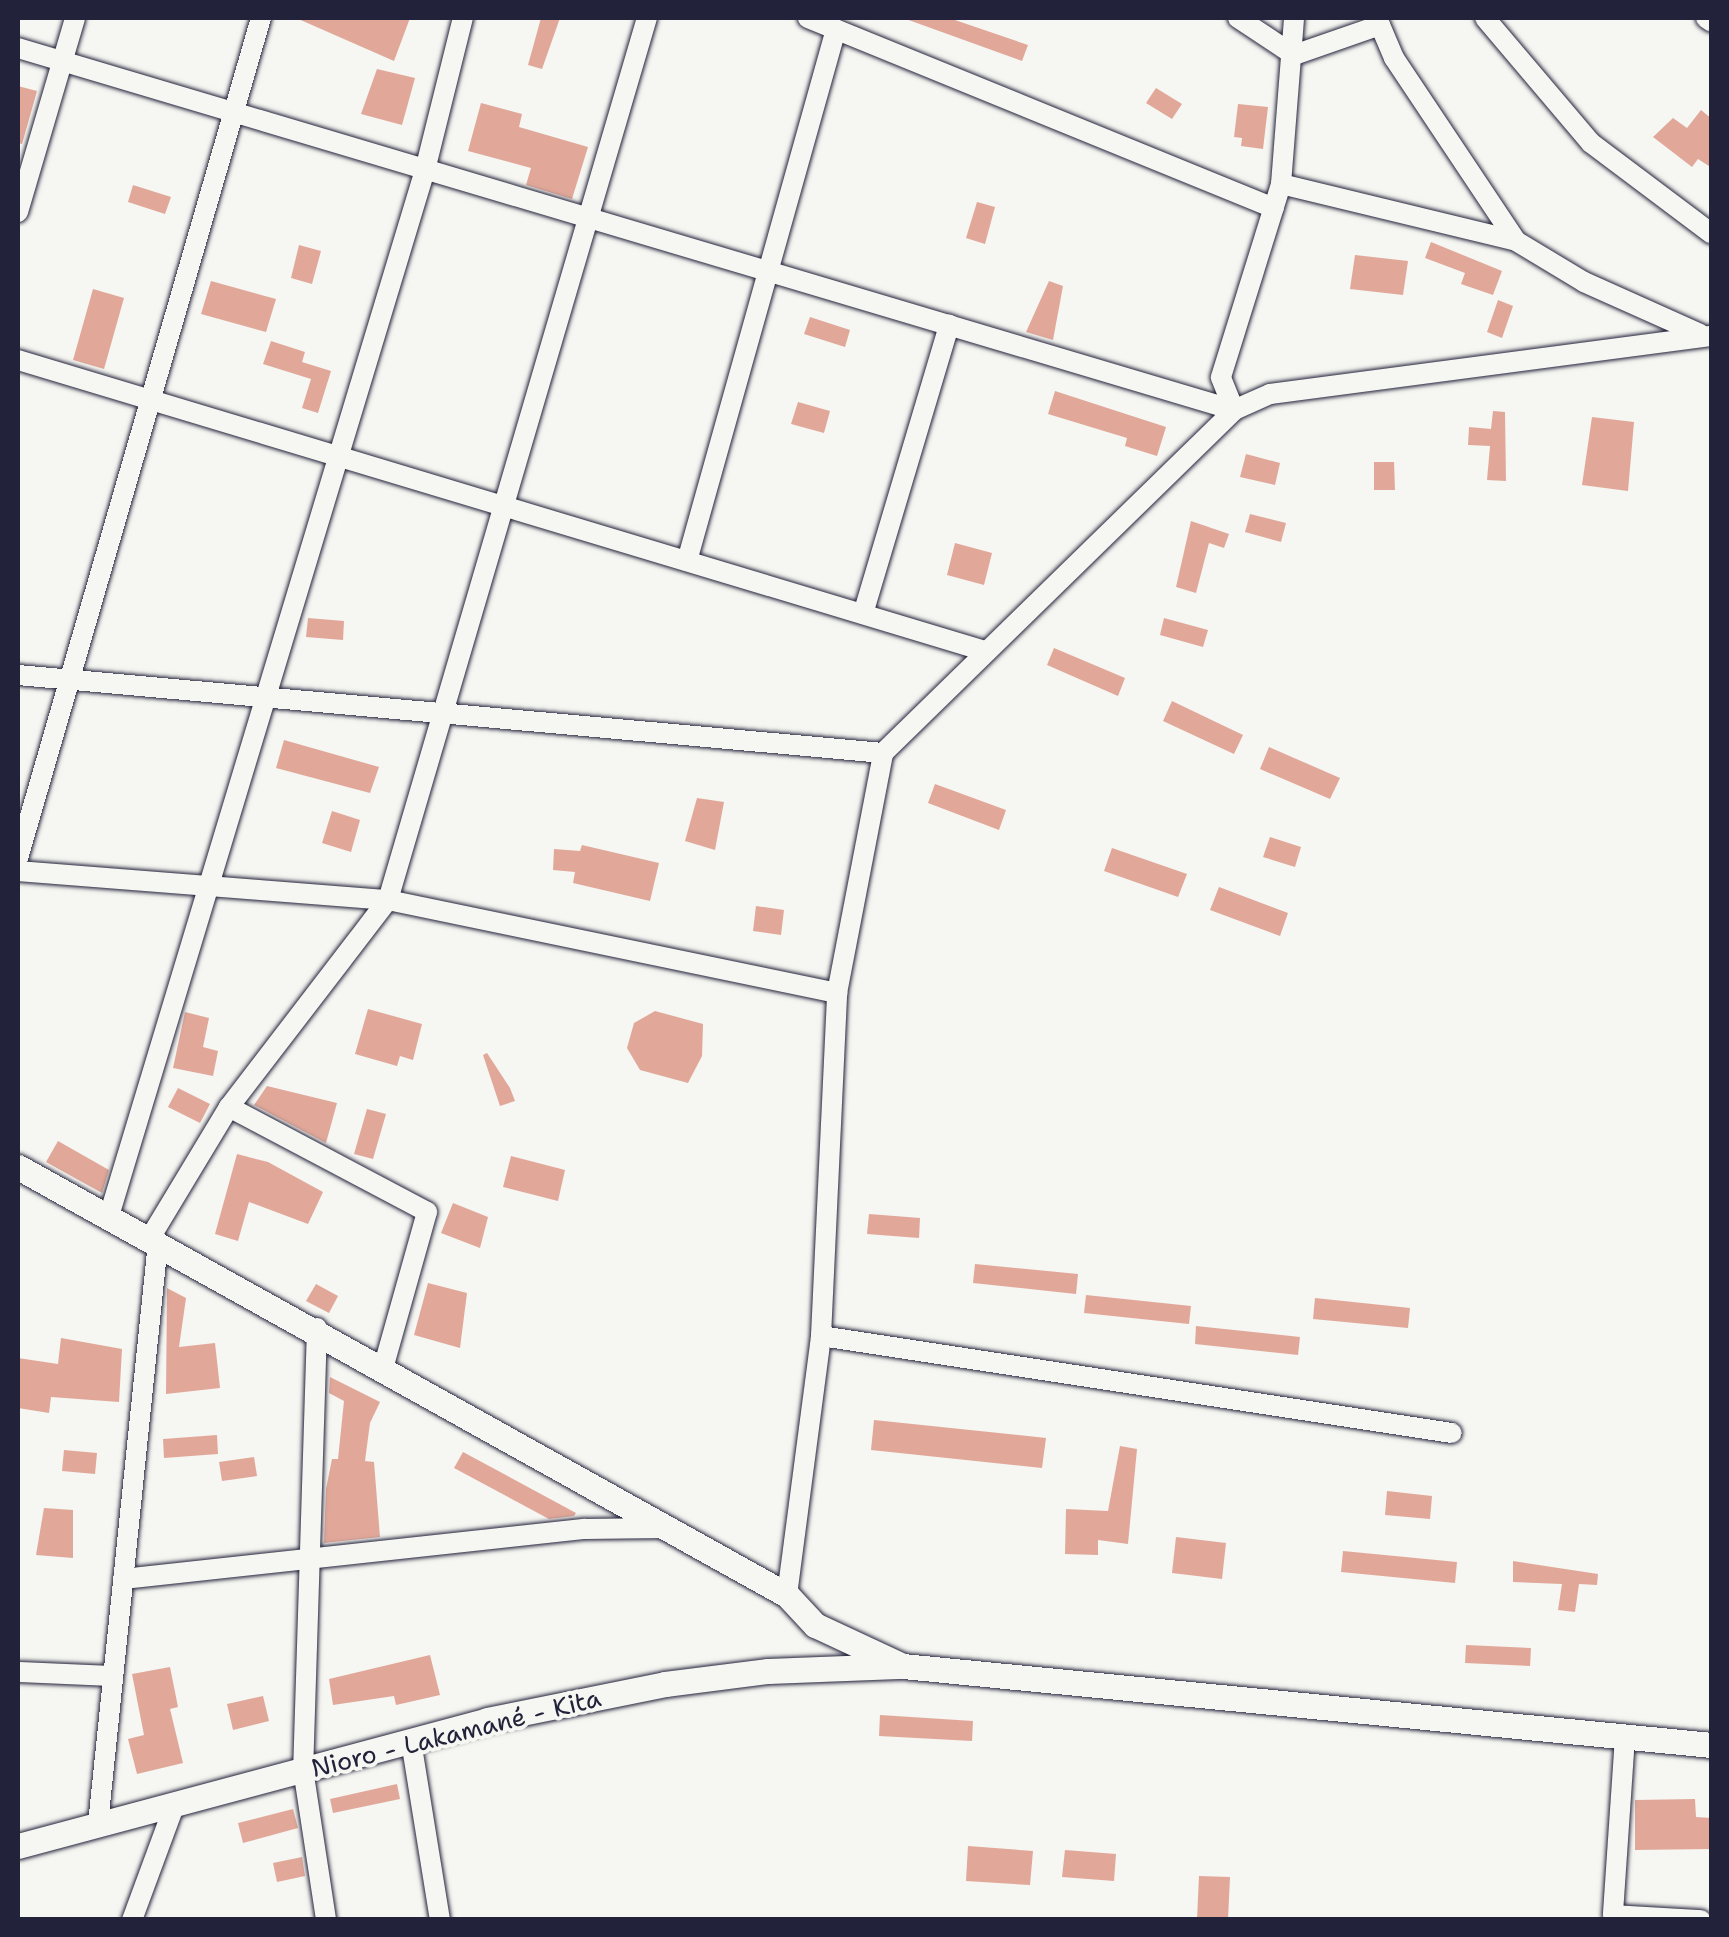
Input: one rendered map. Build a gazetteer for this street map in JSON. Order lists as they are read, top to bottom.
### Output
{
  "streets": {
    "main road": ["Nioro - Lakamané - Kita"]
  }
}
